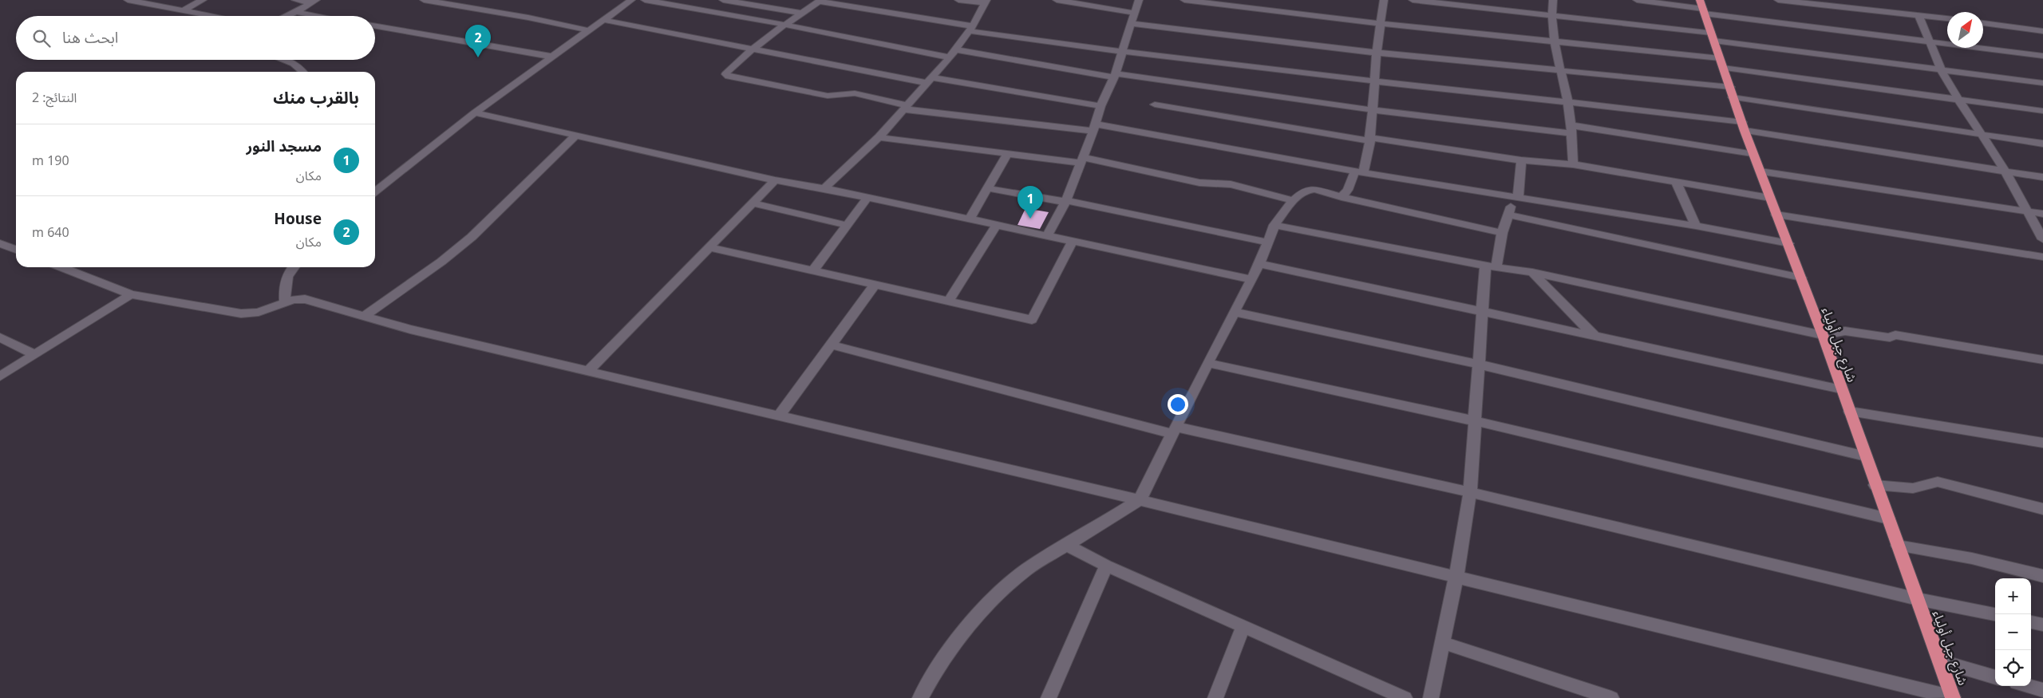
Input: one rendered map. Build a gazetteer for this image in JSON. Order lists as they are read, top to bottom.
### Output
{
  "streets": {
    "highway": ["شارع جبل أولياء"]
  },
  "north": "top right",
  "page": {
    "search": "ابحث هنا",
    "pins": ["2", "1"],
    "heading": ["بالقرب منك", "النتائج: 2"],
    "list": [
      {
        "mark": "1",
        "name": "مسجد النور",
        "note": "مكان",
        "value": "190 m"
      },
      {
        "mark": "2",
        "name": "House",
        "note": "مكان",
        "value": "640 m"
      }
    ],
    "map_buttons": ["+", "−"]
  }
}
